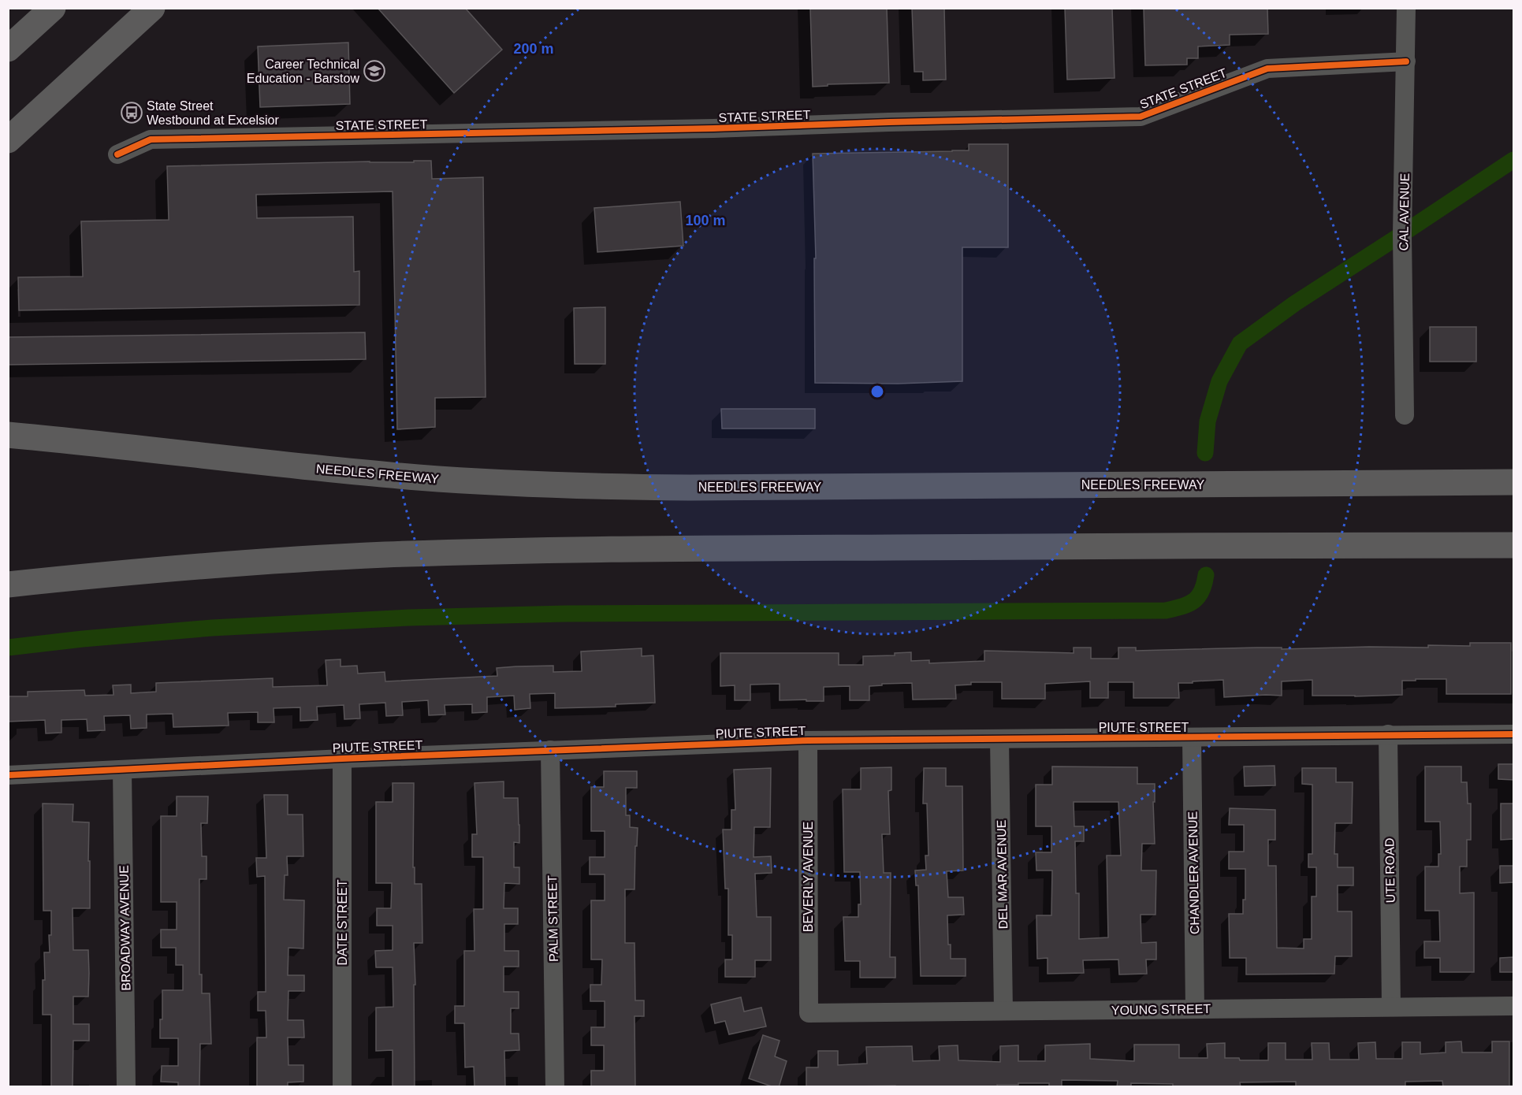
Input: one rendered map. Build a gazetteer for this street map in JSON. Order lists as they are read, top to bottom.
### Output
{
  "streets": {
    "highway": ["NEEDLES FREEWAY"],
    "street": [
      "STATE STREET",
      "CAL AVENUE",
      "PIUTE STREET",
      "UTE ROAD",
      "CHANDLER AVENUE",
      "DEL MAR AVENUE",
      "BEVERLY AVENUE",
      "PALM STREET",
      "DATE STREET",
      "BROADWAY AVENUE",
      "YOUNG STREET"
    ]
  },
  "crossings": [
    ["STATE STREET", "CAL AVENUE"],
    ["PIUTE STREET", "UTE ROAD"],
    ["PIUTE STREET", "CHANDLER AVENUE"],
    ["PIUTE STREET", "DEL MAR AVENUE"],
    ["PIUTE STREET", "BEVERLY AVENUE"],
    ["PIUTE STREET", "PALM STREET"],
    ["PIUTE STREET", "DATE STREET"],
    ["PIUTE STREET", "BROADWAY AVENUE"],
    ["UTE ROAD", "YOUNG STREET"],
    ["CHANDLER AVENUE", "YOUNG STREET"],
    ["DEL MAR AVENUE", "YOUNG STREET"],
    ["BEVERLY AVENUE", "YOUNG STREET"]
  ],
  "places": {
    "school or university": ["Career Technical Education - Barstow"],
    "bus stop": ["State Street Westbound at Excelsior"]
  },
  "rings": ["200 m", "100 m"]
}
